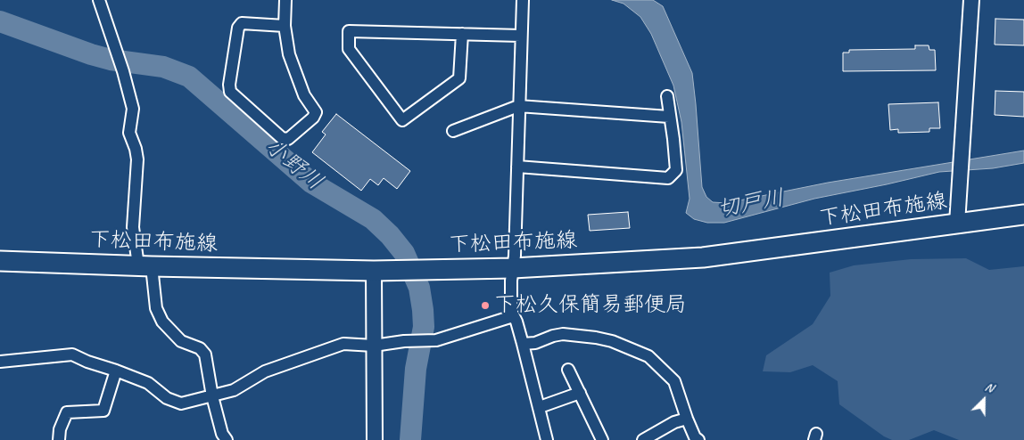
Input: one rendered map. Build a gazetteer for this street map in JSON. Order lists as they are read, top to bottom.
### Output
{
  "streets": {
    "main road": ["下松田布施線"]
  },
  "water": ["小野川", "切戸川"],
  "places": ["下松久保簡易郵便局"],
  "north": "top right"
}
